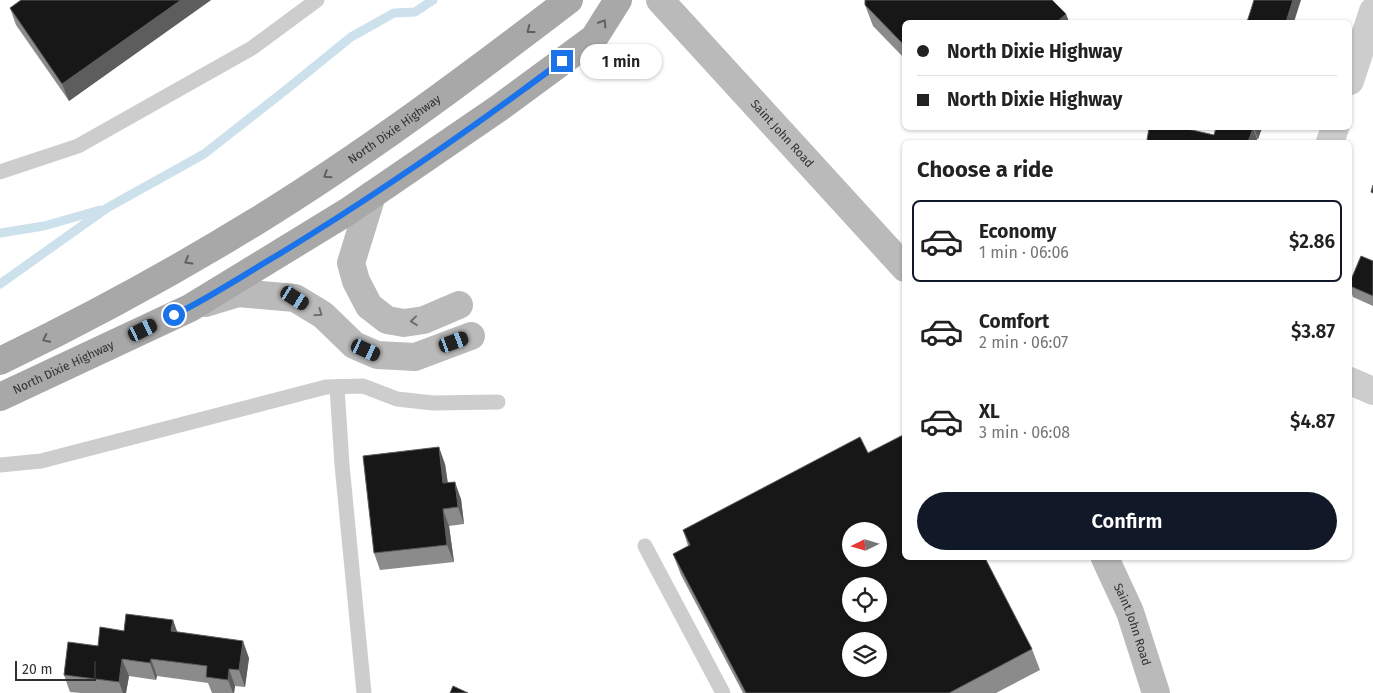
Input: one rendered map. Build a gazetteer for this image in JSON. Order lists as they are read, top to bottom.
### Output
{
  "streets": {
    "main road": ["North Dixie Highway"],
    "street": ["Saint John Road"]
  },
  "scale_bar": "20 m",
  "north": "left",
  "page": {
    "banner": ["North Dixie Highway", "North Dixie Highway"],
    "bubble": "1 min",
    "heading": "Choose a ride",
    "list": [
      {
        "name": "Economy",
        "note": "1 min · 06:06",
        "value": "$2.86"
      },
      {
        "name": "Comfort",
        "note": "2 min · 06:07",
        "value": "$3.87"
      },
      {
        "name": "XL",
        "note": "3 min · 06:08",
        "value": "$4.87"
      }
    ],
    "buttons": "Confirm",
    "scale": "20 m"
  }
}
